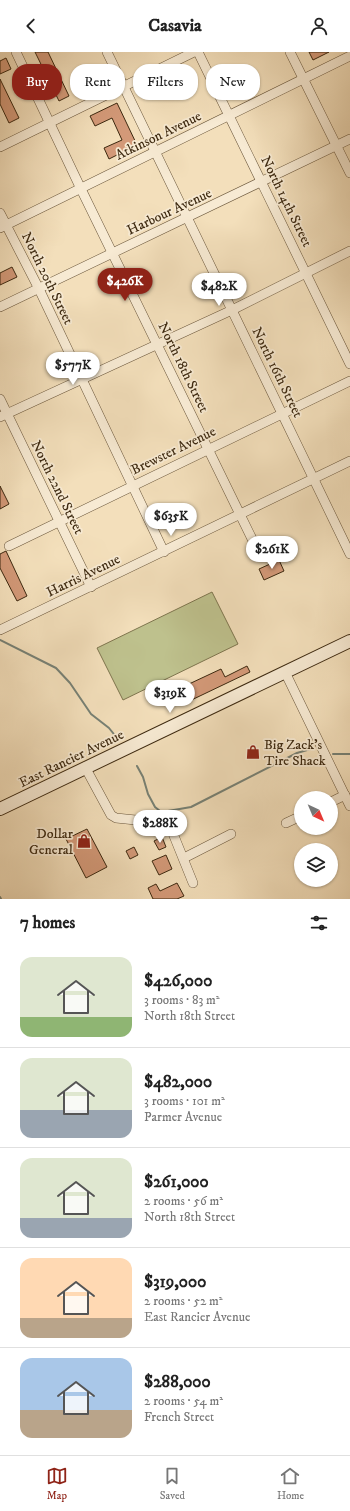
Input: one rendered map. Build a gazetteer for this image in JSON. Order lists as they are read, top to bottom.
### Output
{
  "streets": {
    "main road": ["East Rancier Avenue"],
    "street": [
      "Atkinson Avenue",
      "North 14th Street",
      "Harbour Avenue",
      "North 20th Street",
      "North 18th Street",
      "North 16th Street",
      "Brewster Avenue",
      "North 22nd Street",
      "Harris Avenue"
    ]
  },
  "crossings": [
    ["Atkinson Avenue", "North 14th Street"],
    ["Atkinson Avenue", "North 20th Street"],
    ["Atkinson Avenue", "North 18th Street"],
    ["Atkinson Avenue", "North 16th Street"],
    ["North 14th Street", "Harbour Avenue"],
    ["Harbour Avenue", "North 20th Street"],
    ["Harbour Avenue", "North 18th Street"],
    ["Harbour Avenue", "North 16th Street"],
    ["North 20th Street", "Brewster Avenue"],
    ["North 20th Street", "Harris Avenue"],
    ["North 18th Street", "Brewster Avenue"],
    ["North 18th Street", "Harris Avenue"],
    ["North 16th Street", "Brewster Avenue"],
    ["North 16th Street", "Harris Avenue"],
    ["Brewster Avenue", "North 22nd Street"],
    ["North 22nd Street", "Harris Avenue"]
  ],
  "places": {
    "shop": ["Big Zack's Tire Shack", "Dollar General"]
  },
  "north": "bottom right",
  "page": {
    "header": "Casavia",
    "chip": [
      "Buy",
      "Rent",
      "Filters",
      "New"
    ],
    "price": [
      "$426K",
      "$482K",
      "$577K",
      "$635K",
      "$261K",
      "$319K",
      "$288K"
    ],
    "heading": "7 homes",
    "list": [
      {
        "name": "$426,000",
        "note": "3 rooms · 83 m² · North 18th Street"
      },
      {
        "name": "$482,000",
        "note": "3 rooms · 101 m² · Parmer Avenue"
      },
      {
        "name": "$261,000",
        "note": "2 rooms · 56 m² · North 18th Street"
      },
      {
        "name": "$319,000",
        "note": "2 rooms · 52 m² · East Rancier Avenue"
      },
      {
        "name": "$288,000",
        "note": "2 rooms · 54 m² · French Street"
      }
    ],
    "tabs": ["Map", "Saved", "Home"]
  }
}
